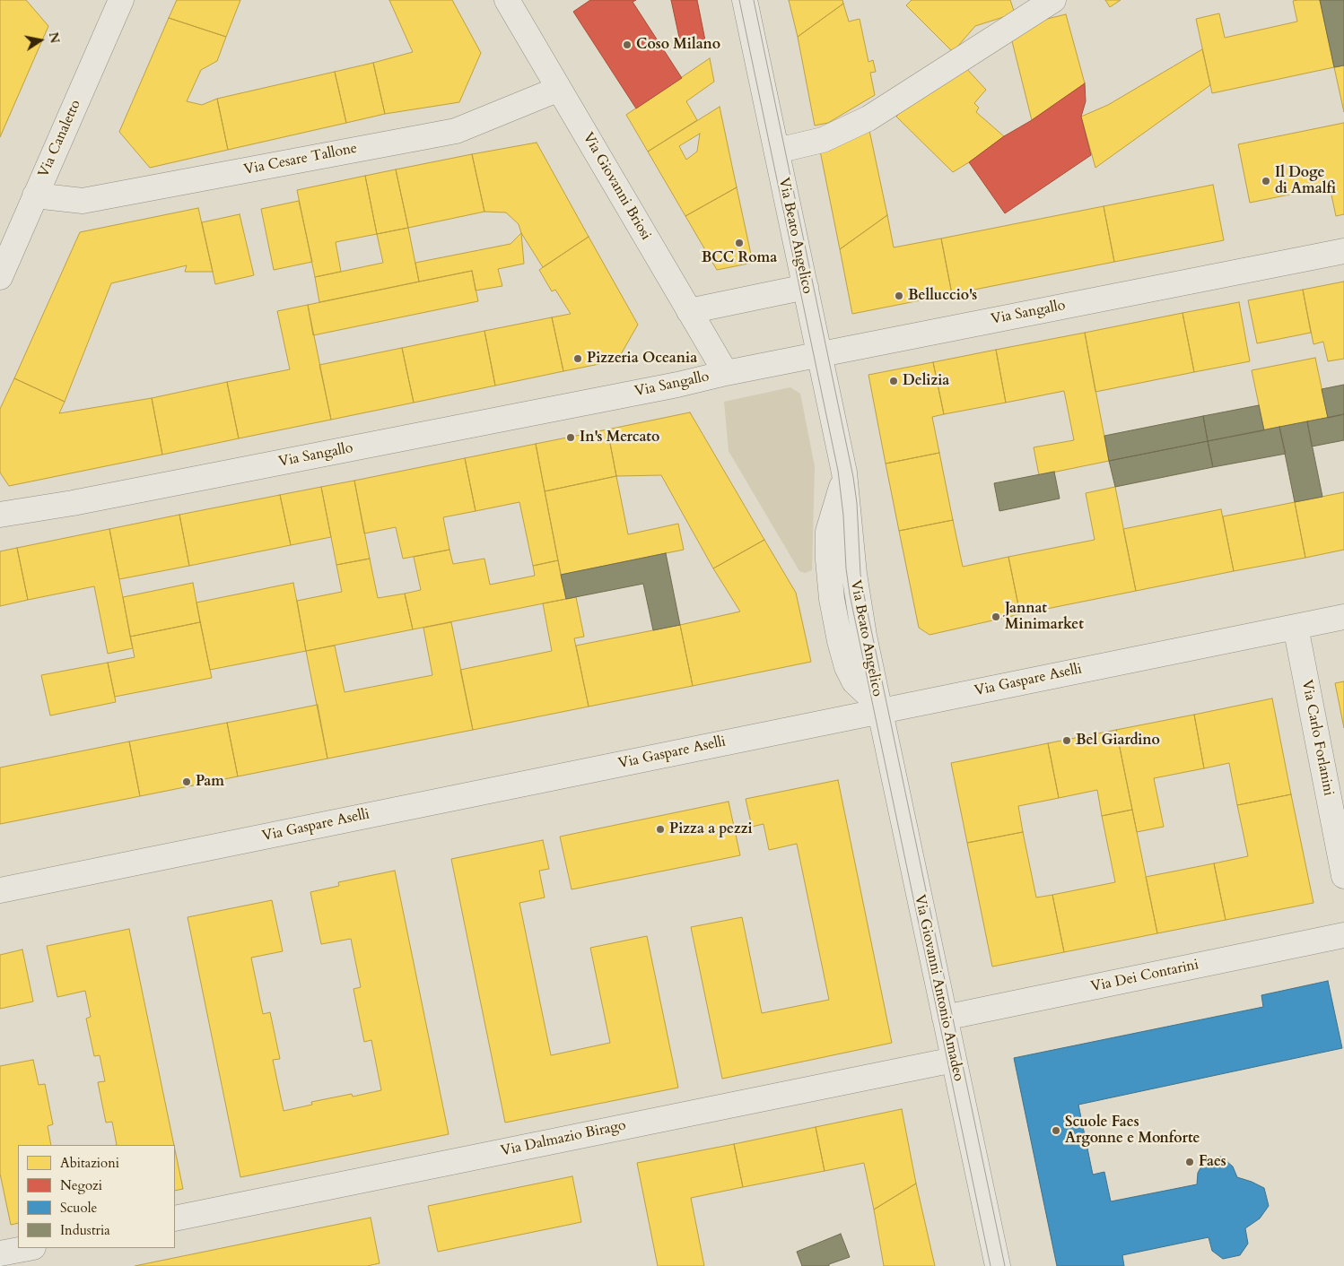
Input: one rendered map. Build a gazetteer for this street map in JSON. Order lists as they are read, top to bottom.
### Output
{
  "streets": {
    "street": [
      "Via Canaletto",
      "Via Cesare Tallone",
      "Via Giovanni Briosi",
      "Via Beato Angelico",
      "Via Sangallo",
      "Via Gaspare Aselli",
      "Via Carlo Forlanini",
      "Via Dei Contarini",
      "Via Giovanni Antonio Amadeo",
      "Via Dalmazio Birago"
    ]
  },
  "crossings": [
    ["Via Canaletto", "Via Cesare Tallone"],
    ["Via Cesare Tallone", "Via Giovanni Briosi"],
    ["Via Giovanni Briosi", "Via Sangallo"],
    ["Via Beato Angelico", "Via Sangallo"],
    ["Via Beato Angelico", "Via Gaspare Aselli"],
    ["Via Beato Angelico", "Via Giovanni Antonio Amadeo"],
    ["Via Gaspare Aselli", "Via Carlo Forlanini"],
    ["Via Gaspare Aselli", "Via Giovanni Antonio Amadeo"],
    ["Via Dei Contarini", "Via Giovanni Antonio Amadeo"],
    ["Via Giovanni Antonio Amadeo", "Via Dalmazio Birago"]
  ],
  "places": [
    "Coso Milano",
    "Il Doge di Amalfi",
    "BCC Roma",
    "Belluccio's",
    "Pizzeria Oceania",
    "Delizia",
    "In's Mercato",
    "Jannat Minimarket",
    "Bel Giardino",
    "Pam",
    "Pizza a pezzi",
    "Scuole Faes Argonne e Monforte",
    "Faes"
  ],
  "legend": [
    "Abitazioni",
    "Negozi",
    "Scuole",
    "Industria"
  ],
  "north": "right"
}
